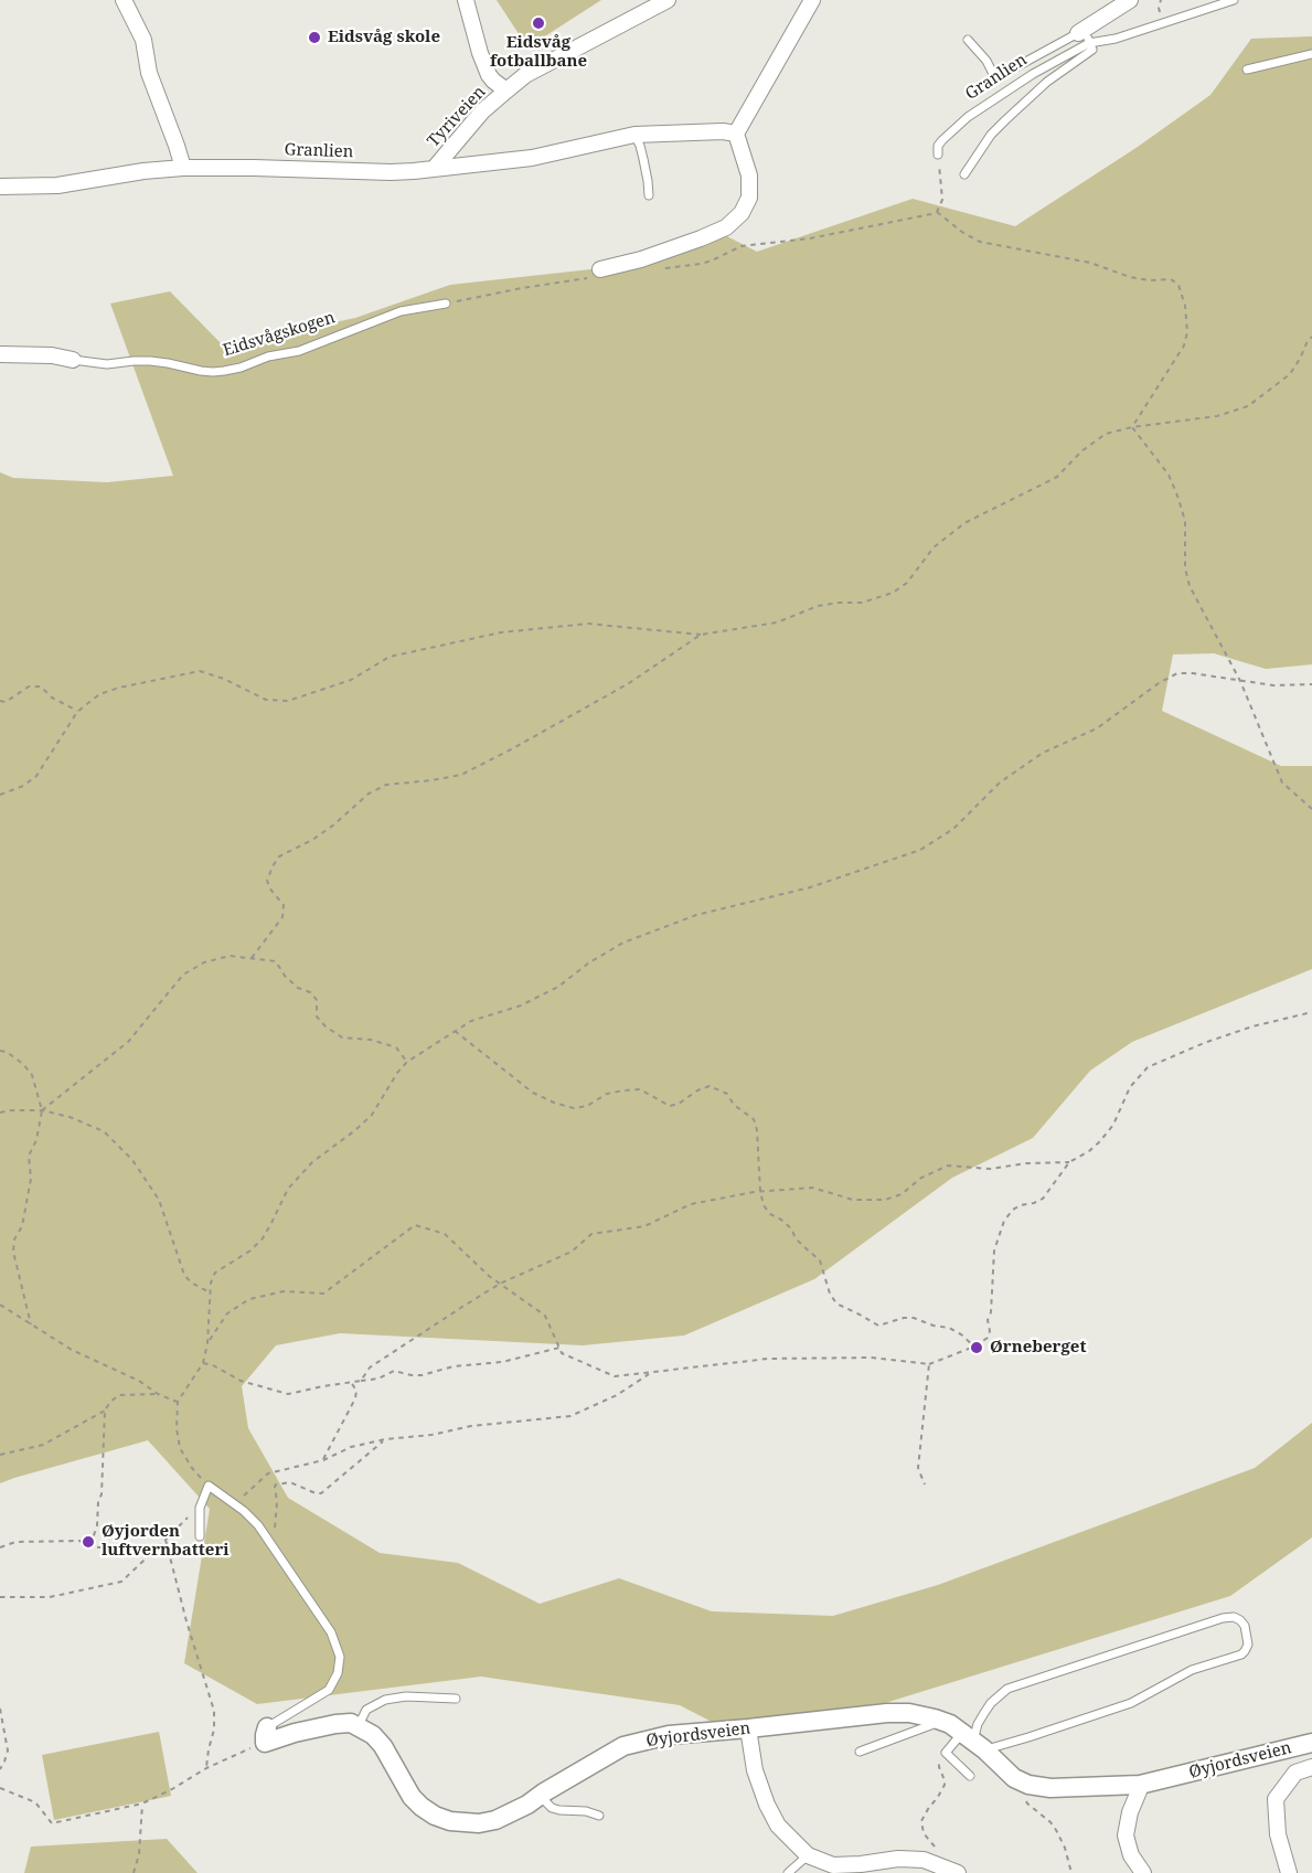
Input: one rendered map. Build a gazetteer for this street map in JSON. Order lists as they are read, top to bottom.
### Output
{
  "streets": {
    "street": [
      "Granlien",
      "Tyriveien",
      "Eidsvågskogen",
      "Øyjordsveien"
    ]
  },
  "crossings": [
    ["Granlien", "Tyriveien"]
  ],
  "places": [
    "Eidsvåg fotballbane",
    "Eidsvåg skole",
    "Ørneberget",
    "Øyjorden luftvernbatteri"
  ]
}
